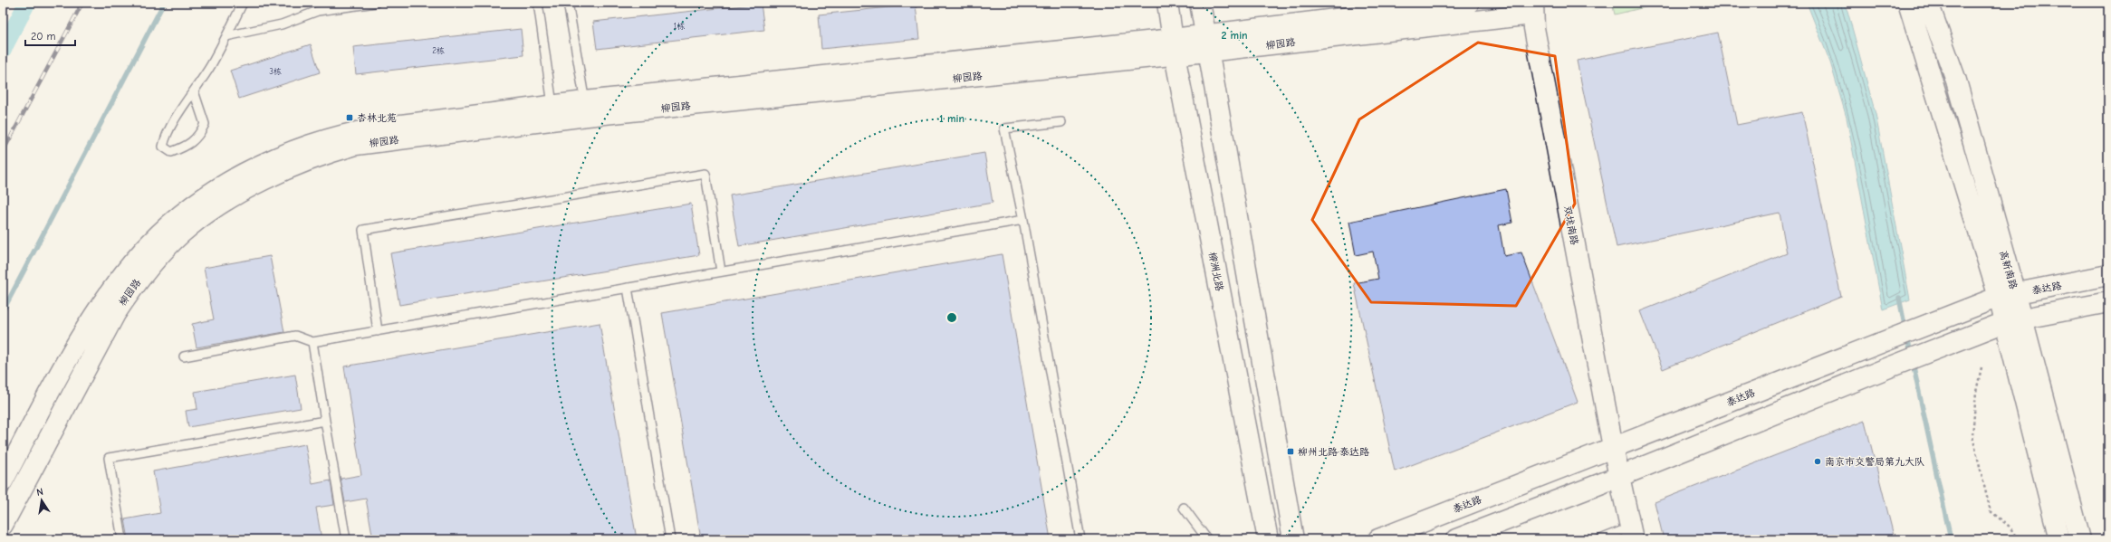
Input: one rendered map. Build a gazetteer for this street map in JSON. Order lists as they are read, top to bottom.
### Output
{
  "streets": {
    "street": [
      "柳园路",
      "双垅南路",
      "高新南路",
      "柳洲北路",
      "泰达路"
    ]
  },
  "crossings": [
    ["柳园路", "双垅南路"],
    ["柳园路", "柳洲北路"],
    ["双垅南路", "泰达路"],
    ["高新南路", "泰达路"]
  ],
  "places": {
    "transit": ["杏林北苑", "柳州北路·泰达路"],
    "other": ["南京市交警局第九大队"]
  },
  "house_numbers": ["1栋", "2栋", "3栋"],
  "scale_bar": "20 m",
  "north": "top",
  "rings": ["2 min", "1 min"]
}
